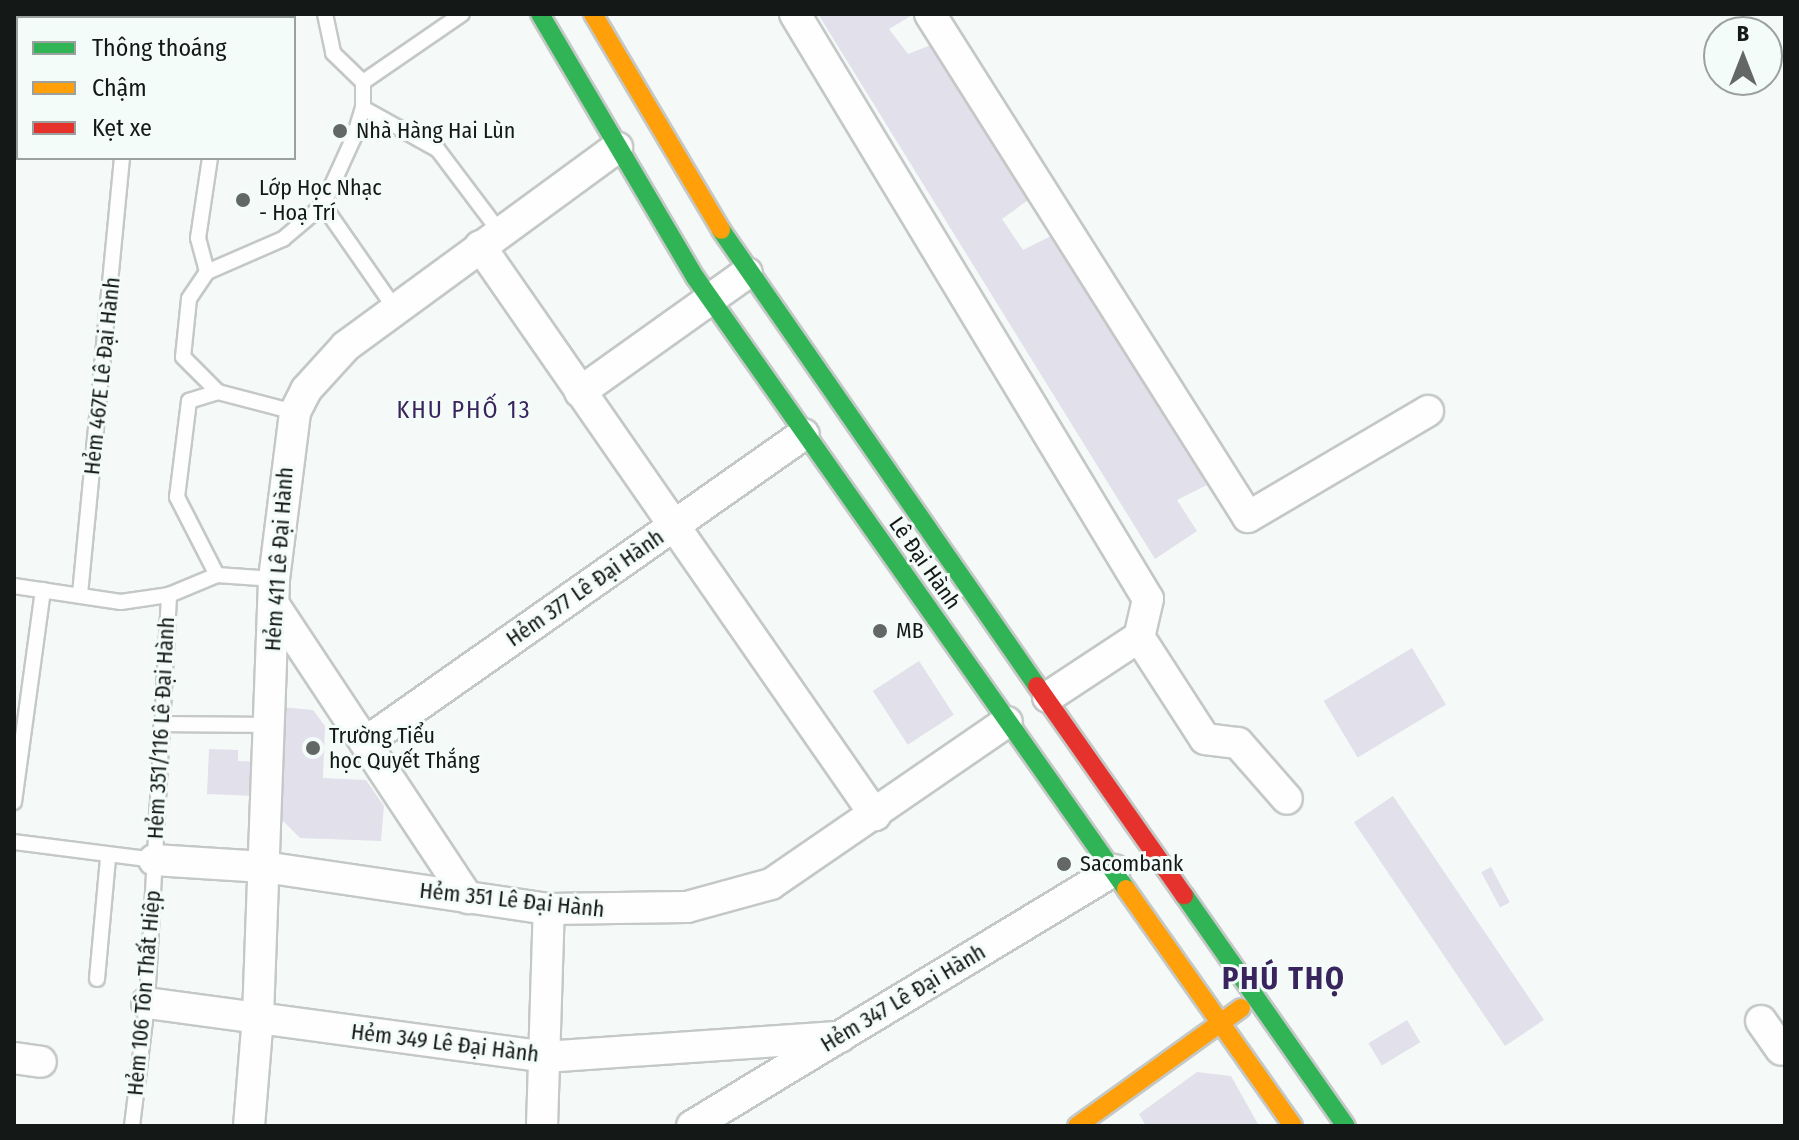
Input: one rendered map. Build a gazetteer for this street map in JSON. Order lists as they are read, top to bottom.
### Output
{
  "streets": {
    "main road": ["Lê Đại Hành"],
    "street": [
      "Hẻm 411 Lê Đại Hành",
      "Hẻm 377 Lê Đại Hành",
      "Hẻm 351 Lê Đại Hành",
      "Hẻm 347 Lê Đại Hành",
      "Hẻm 349 Lê Đại Hành"
    ],
    "lane": ["Hẻm 467E Lê Đại Hành", "Hẻm 351/116 Lê Đại Hành", "Hẻm 106 Tôn Thất Hiệp"]
  },
  "crossings": [
    ["Hẻm 411 Lê Đại Hành", "Lê Đại Hành"],
    ["Hẻm 411 Lê Đại Hành", "Hẻm 351 Lê Đại Hành"],
    ["Hẻm 411 Lê Đại Hành", "Hẻm 349 Lê Đại Hành"],
    ["Lê Đại Hành", "Hẻm 377 Lê Đại Hành"],
    ["Lê Đại Hành", "Hẻm 351 Lê Đại Hành"],
    ["Lê Đại Hành", "Hẻm 347 Lê Đại Hành"],
    ["Hẻm 351/116 Lê Đại Hành", "Hẻm 351 Lê Đại Hành"],
    ["Hẻm 351/116 Lê Đại Hành", "Hẻm 106 Tôn Thất Hiệp"],
    ["Hẻm 351 Lê Đại Hành", "Hẻm 106 Tôn Thất Hiệp"],
    ["Hẻm 106 Tôn Thất Hiệp", "Hẻm 349 Lê Đại Hành"],
    ["Hẻm 347 Lê Đại Hành", "Hẻm 349 Lê Đại Hành"]
  ],
  "districts": ["KHU PHỐ 13", "PHÚ THỌ"],
  "places": [
    "Nhà Hàng Hai Lùn",
    "Lớp Học Nhạc - Hoạ Trí",
    "MB",
    "Trường Tiểu học Quyết Thắng",
    "Sacombank"
  ],
  "legend": ["Thông thoáng", "Chậm", "Kẹt xe"],
  "north": "top"
}
